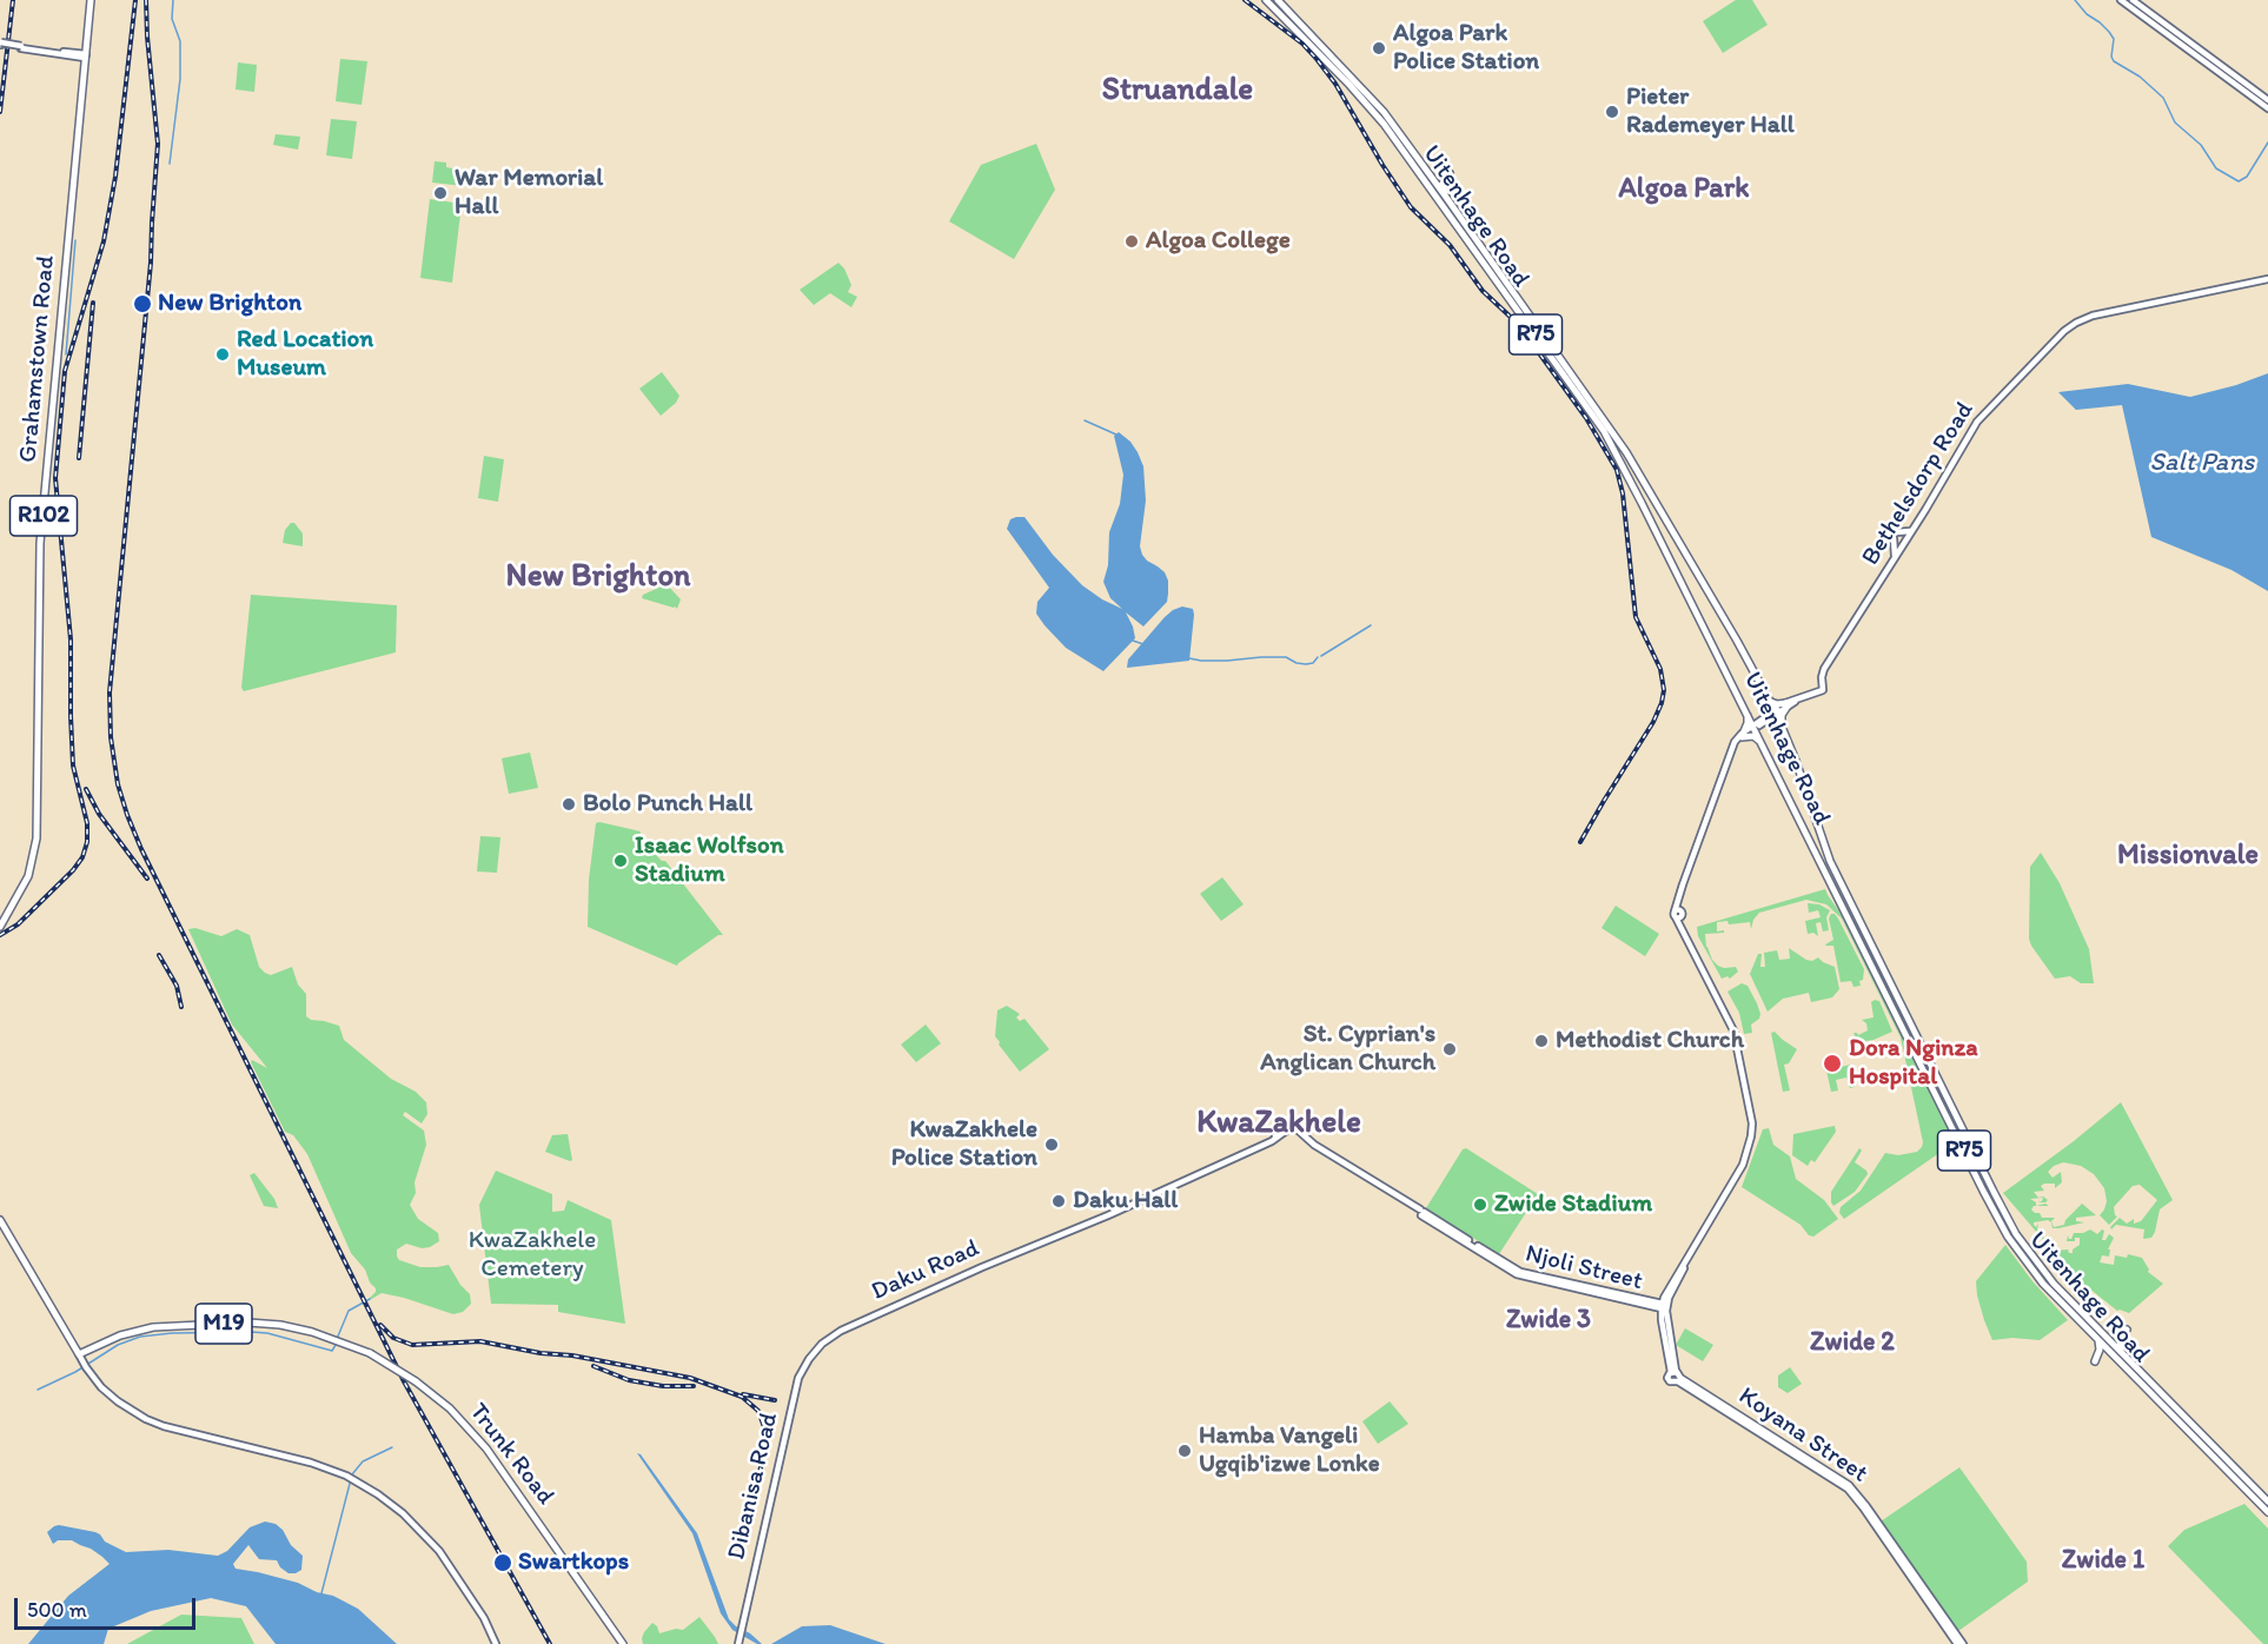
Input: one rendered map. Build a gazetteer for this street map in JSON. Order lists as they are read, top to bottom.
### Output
{
  "streets": {
    "main road": [
      "Uitenhage Road",
      "R75",
      "Grahamstown Road",
      "Bethelsdorp Road",
      "R102",
      "Njoli Street",
      "Daku Road",
      "M19",
      "Koyana Street",
      "Trunk Road",
      "Dibanisa Road"
    ]
  },
  "crossings": [
    ["Uitenhage Road", "Bethelsdorp Road"],
    ["Njoli Street", "Daku Road"],
    ["Daku Road", "Dibanisa Road"]
  ],
  "districts": [
    "Struandale",
    "Algoa Park",
    "New Brighton",
    "Missionvale",
    "KwaZakhele",
    "Zwide 3",
    "Zwide 2",
    "Zwide 1"
  ],
  "water": ["Salt Pans"],
  "parks": ["KwaZakhele Cemetery"],
  "places": [
    "Algoa Park Police Station",
    "Pieter Rademeyer Hall",
    "War Memorial Hall",
    "Algoa College",
    "New Brighton",
    "Red Location Museum",
    "Bolo Punch Hall",
    "Isaac Wolfson Stadium",
    "Methodist Church",
    "St. Cyprian's Anglican Church",
    "Dora Nginza Hospital",
    "KwaZakhele Police Station",
    "Daku Hall",
    "Zwide Stadium",
    "Hamba Vangeli Ugqib'izwe Lonke",
    "Swartkops"
  ],
  "scale_bar": "500 m"
}
